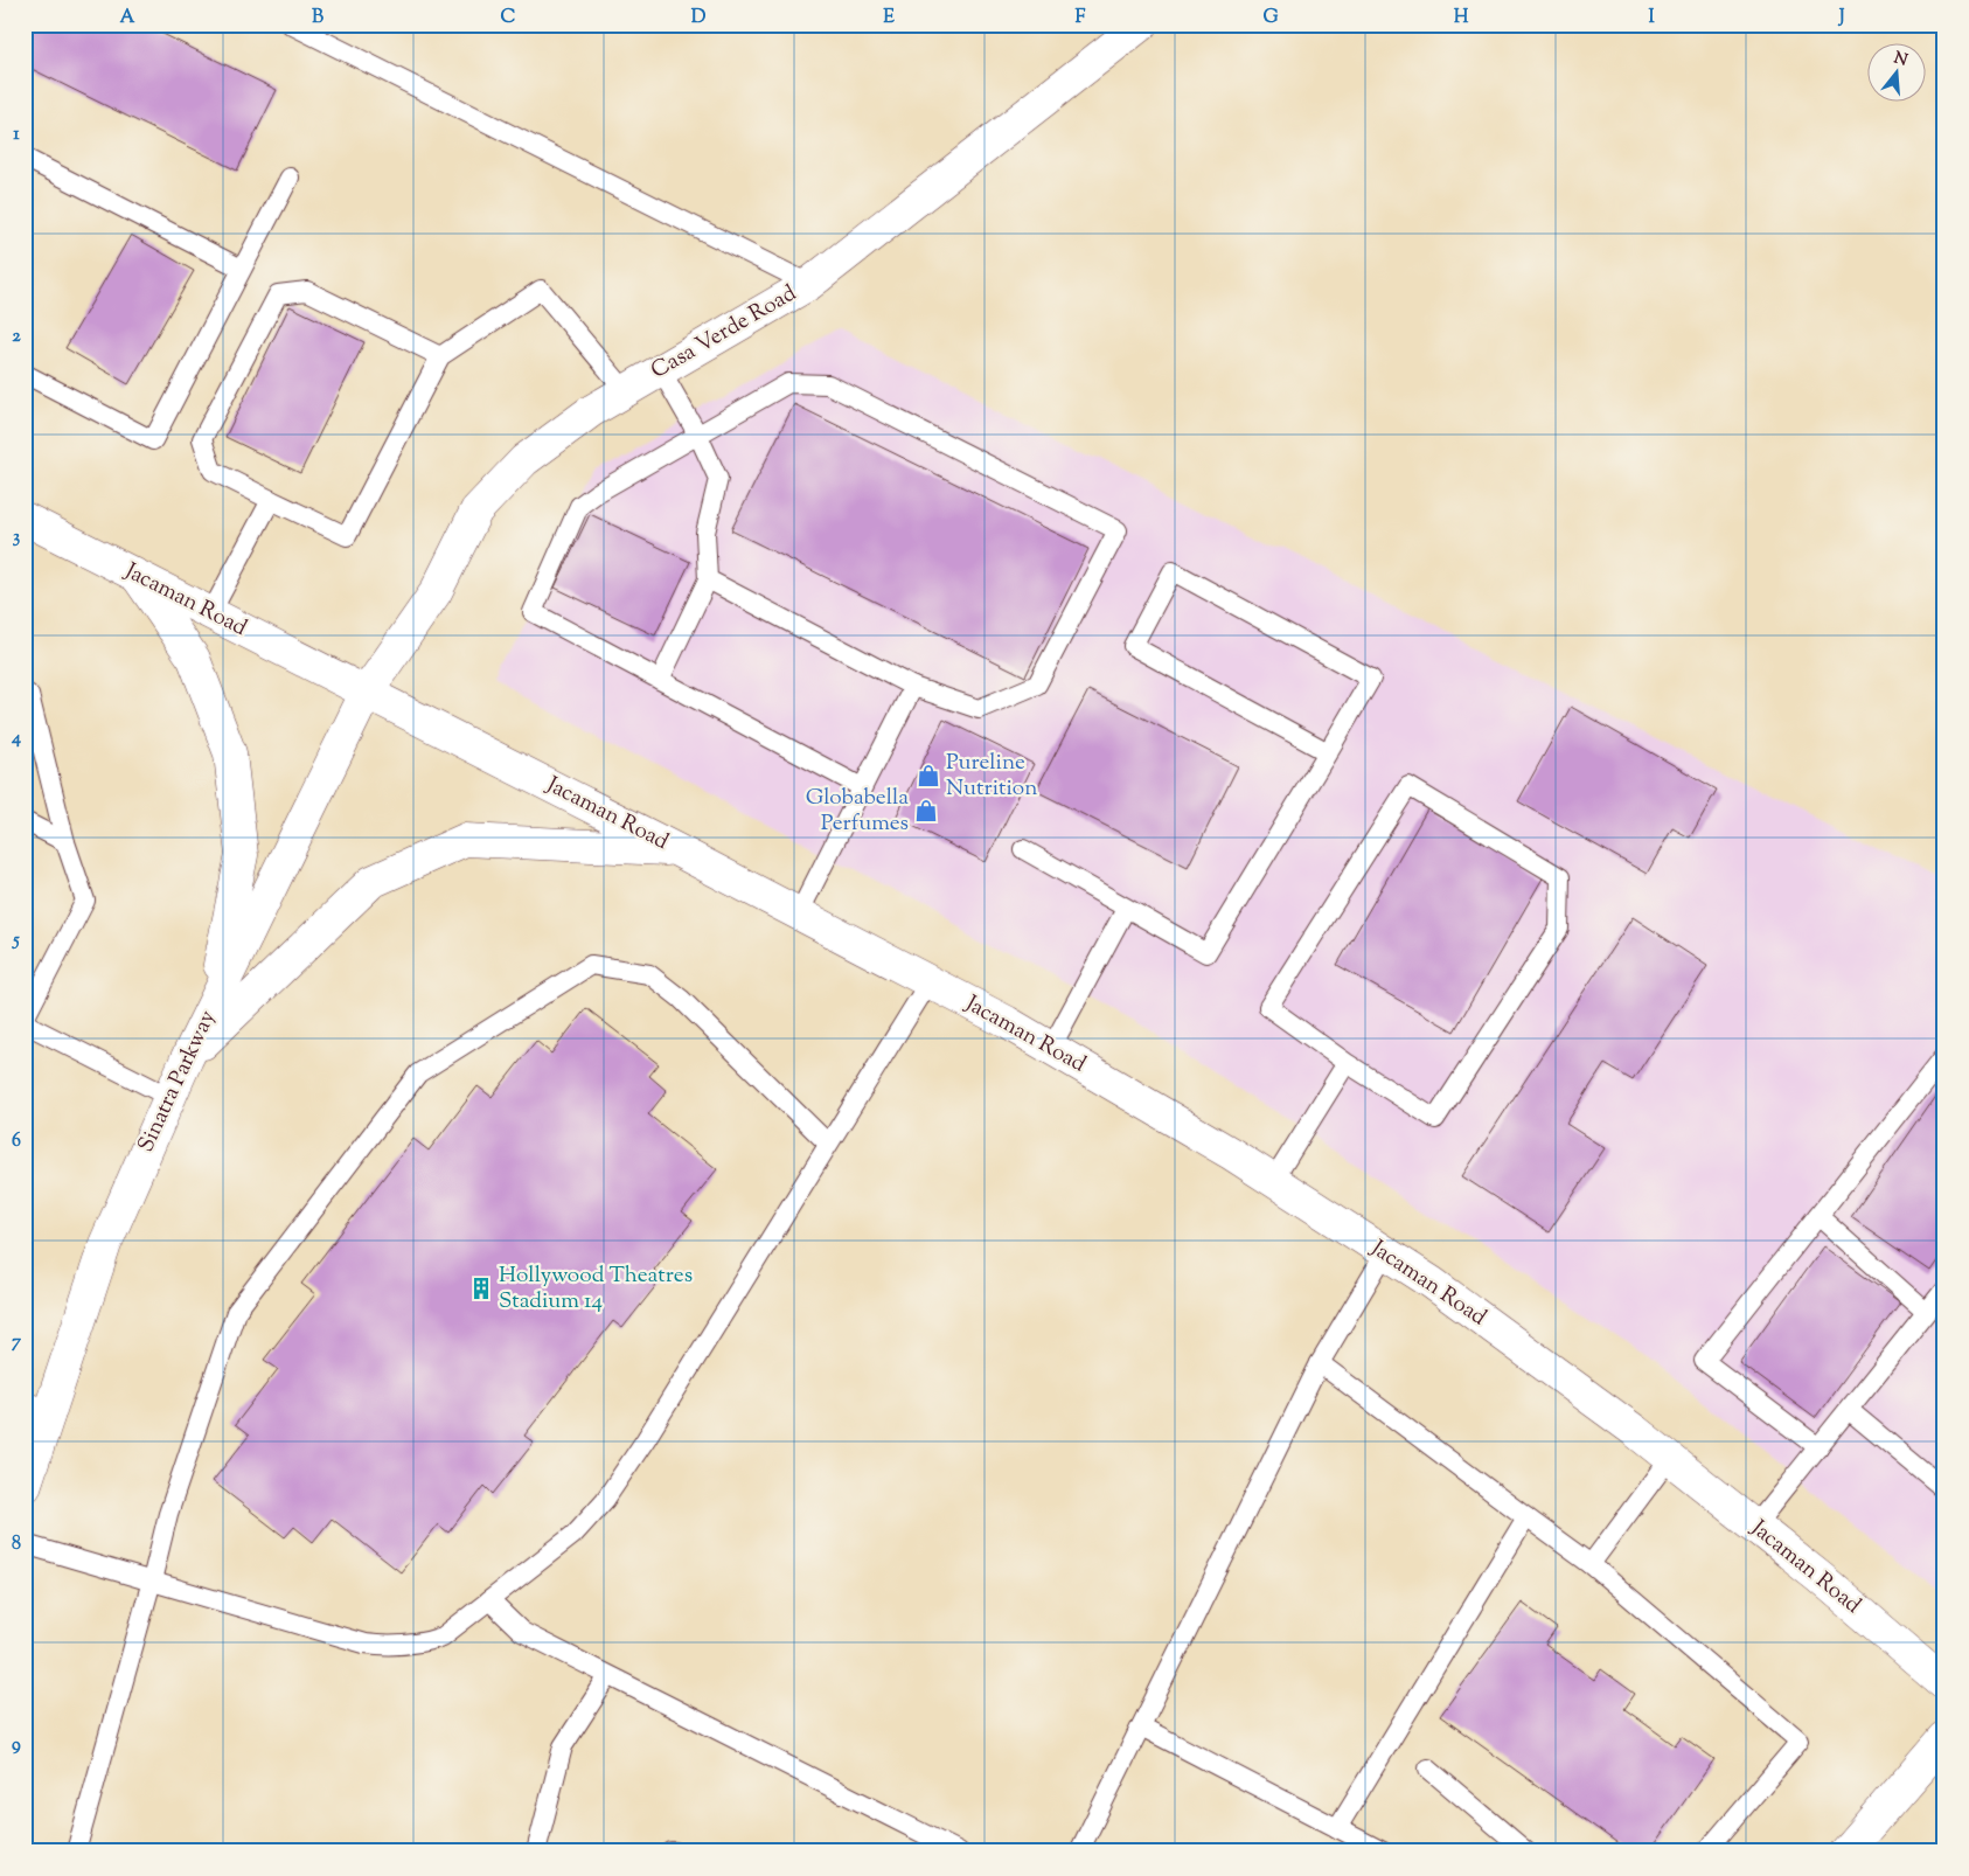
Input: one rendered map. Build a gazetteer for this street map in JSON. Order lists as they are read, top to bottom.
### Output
{
  "streets": {
    "main road": ["Casa Verde Road", "Jacaman Road", "Sinatra Parkway"]
  },
  "crossings": [
    ["Casa Verde Road", "Jacaman Road"],
    ["Casa Verde Road", "Sinatra Parkway"],
    ["Jacaman Road", "Sinatra Parkway"]
  ],
  "places": {
    "shop": ["Pureline Nutrition", "Globabella Perfumes"],
    "building": ["Hollywood Theatres Stadium 14"]
  },
  "north": "top",
  "grid": {
    "columns": [
      "A",
      "B",
      "C",
      "D",
      "E",
      "F",
      "G",
      "H",
      "I",
      "J"
    ],
    "rows": [
      "1",
      "2",
      "3",
      "4",
      "5",
      "6",
      "7",
      "8",
      "9"
    ]
  }
}
